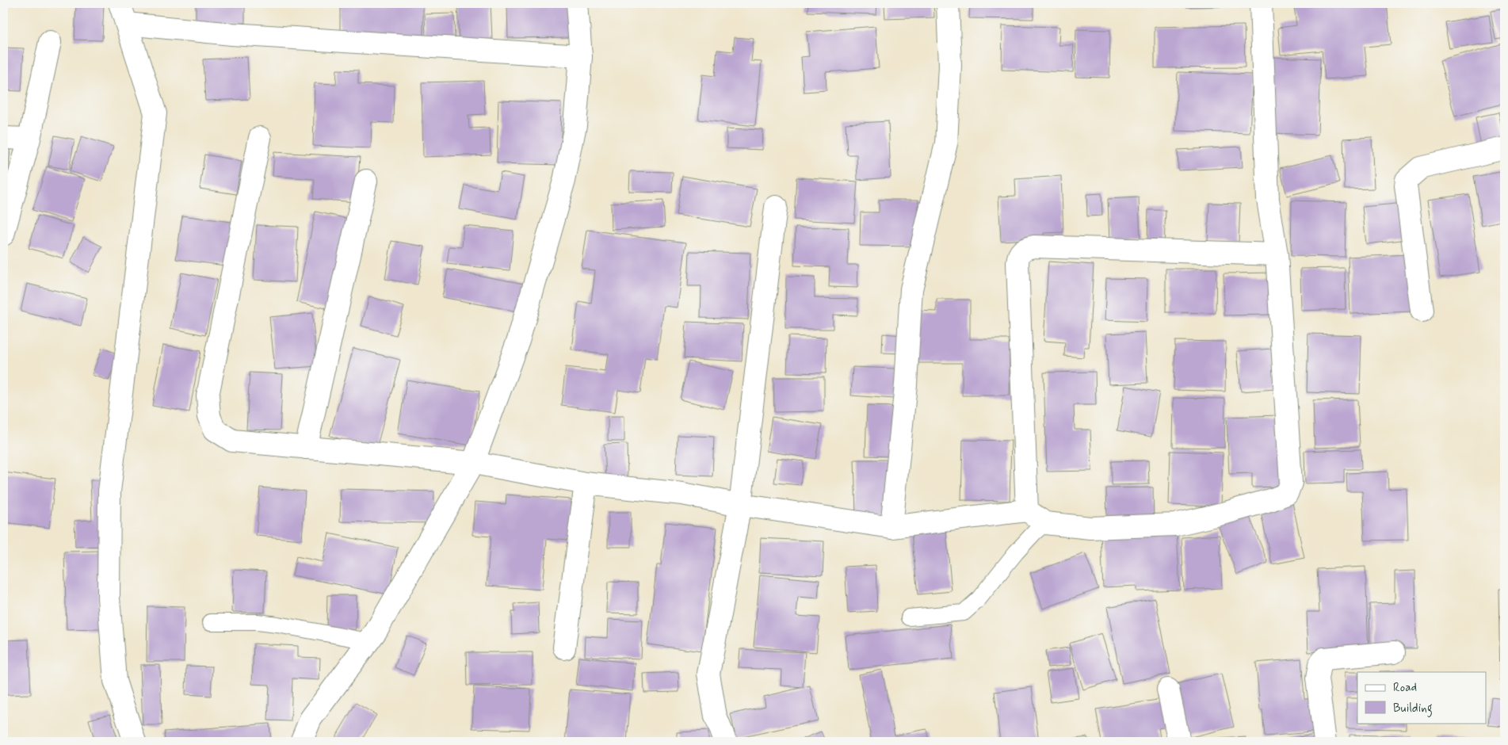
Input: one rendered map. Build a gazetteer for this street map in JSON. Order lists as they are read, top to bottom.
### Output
{
  "legend": ["Road", "Building"]
}
